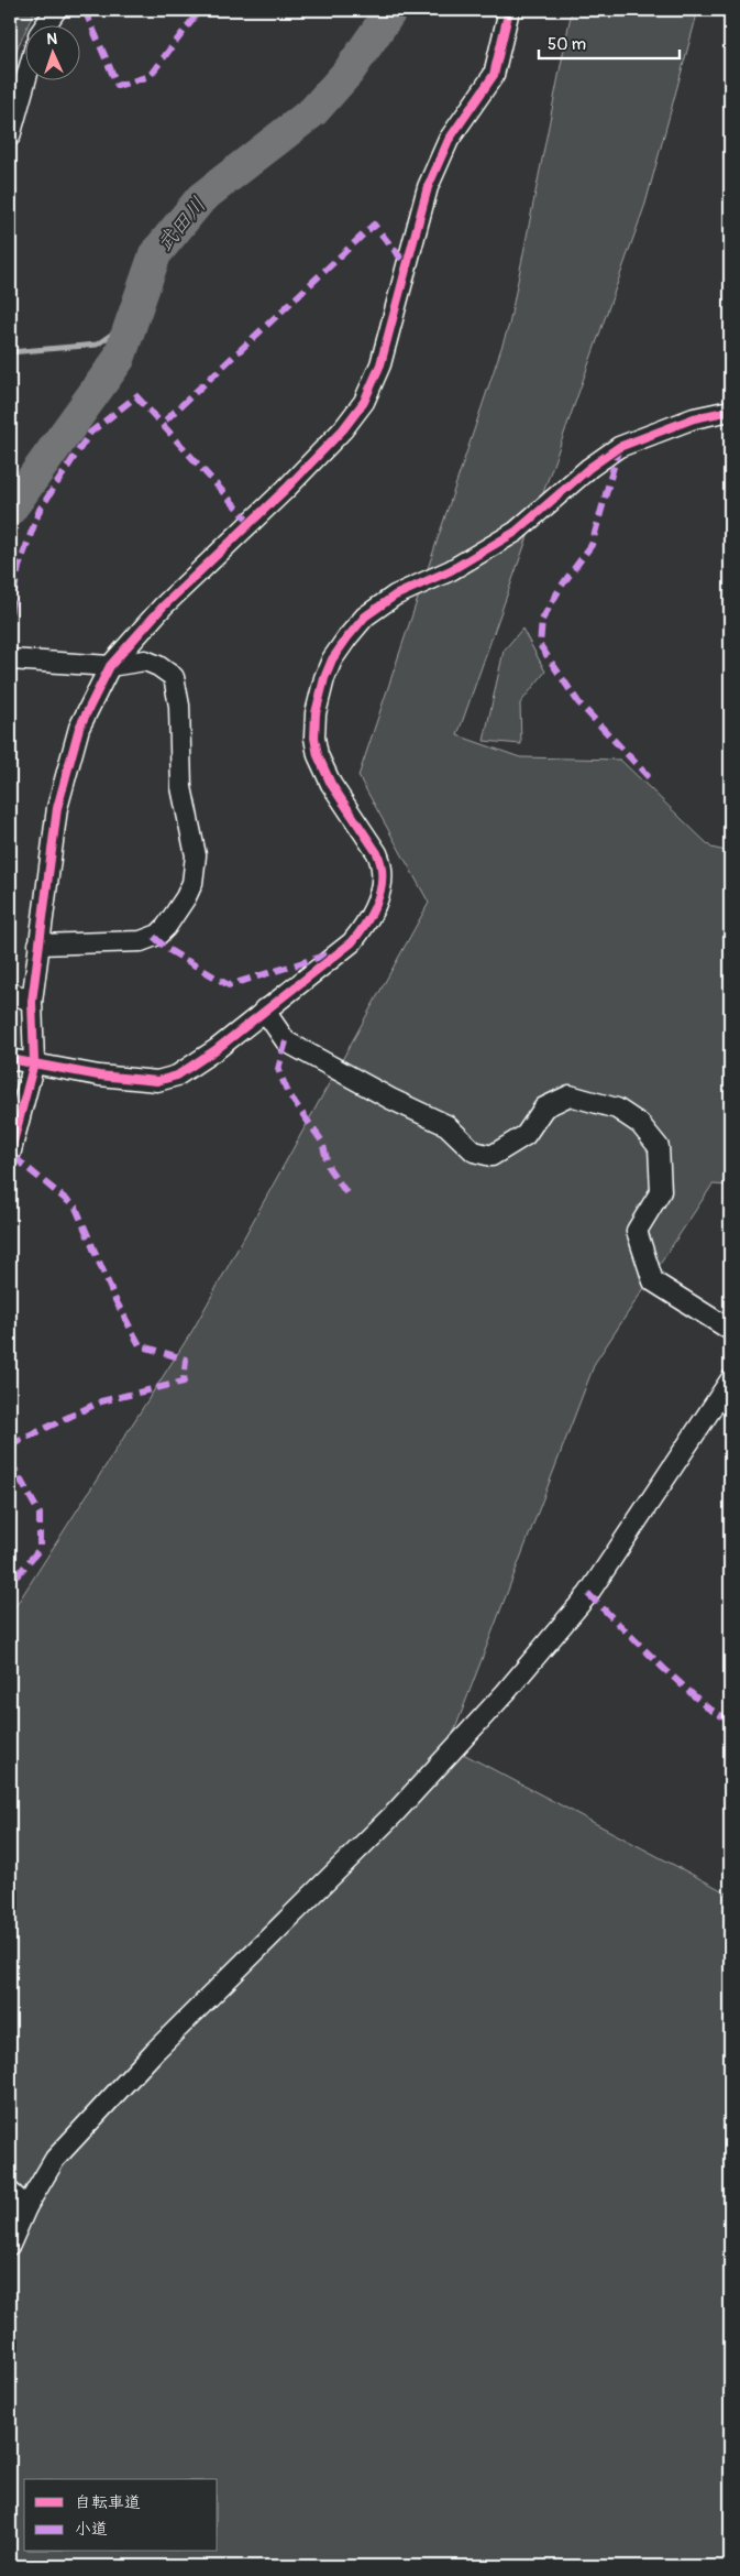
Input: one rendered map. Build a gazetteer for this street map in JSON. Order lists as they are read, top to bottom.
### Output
{
  "water": ["武田川"],
  "legend": ["自転車道", "小道"],
  "scale_bar": "50 m",
  "north": "top"
}
